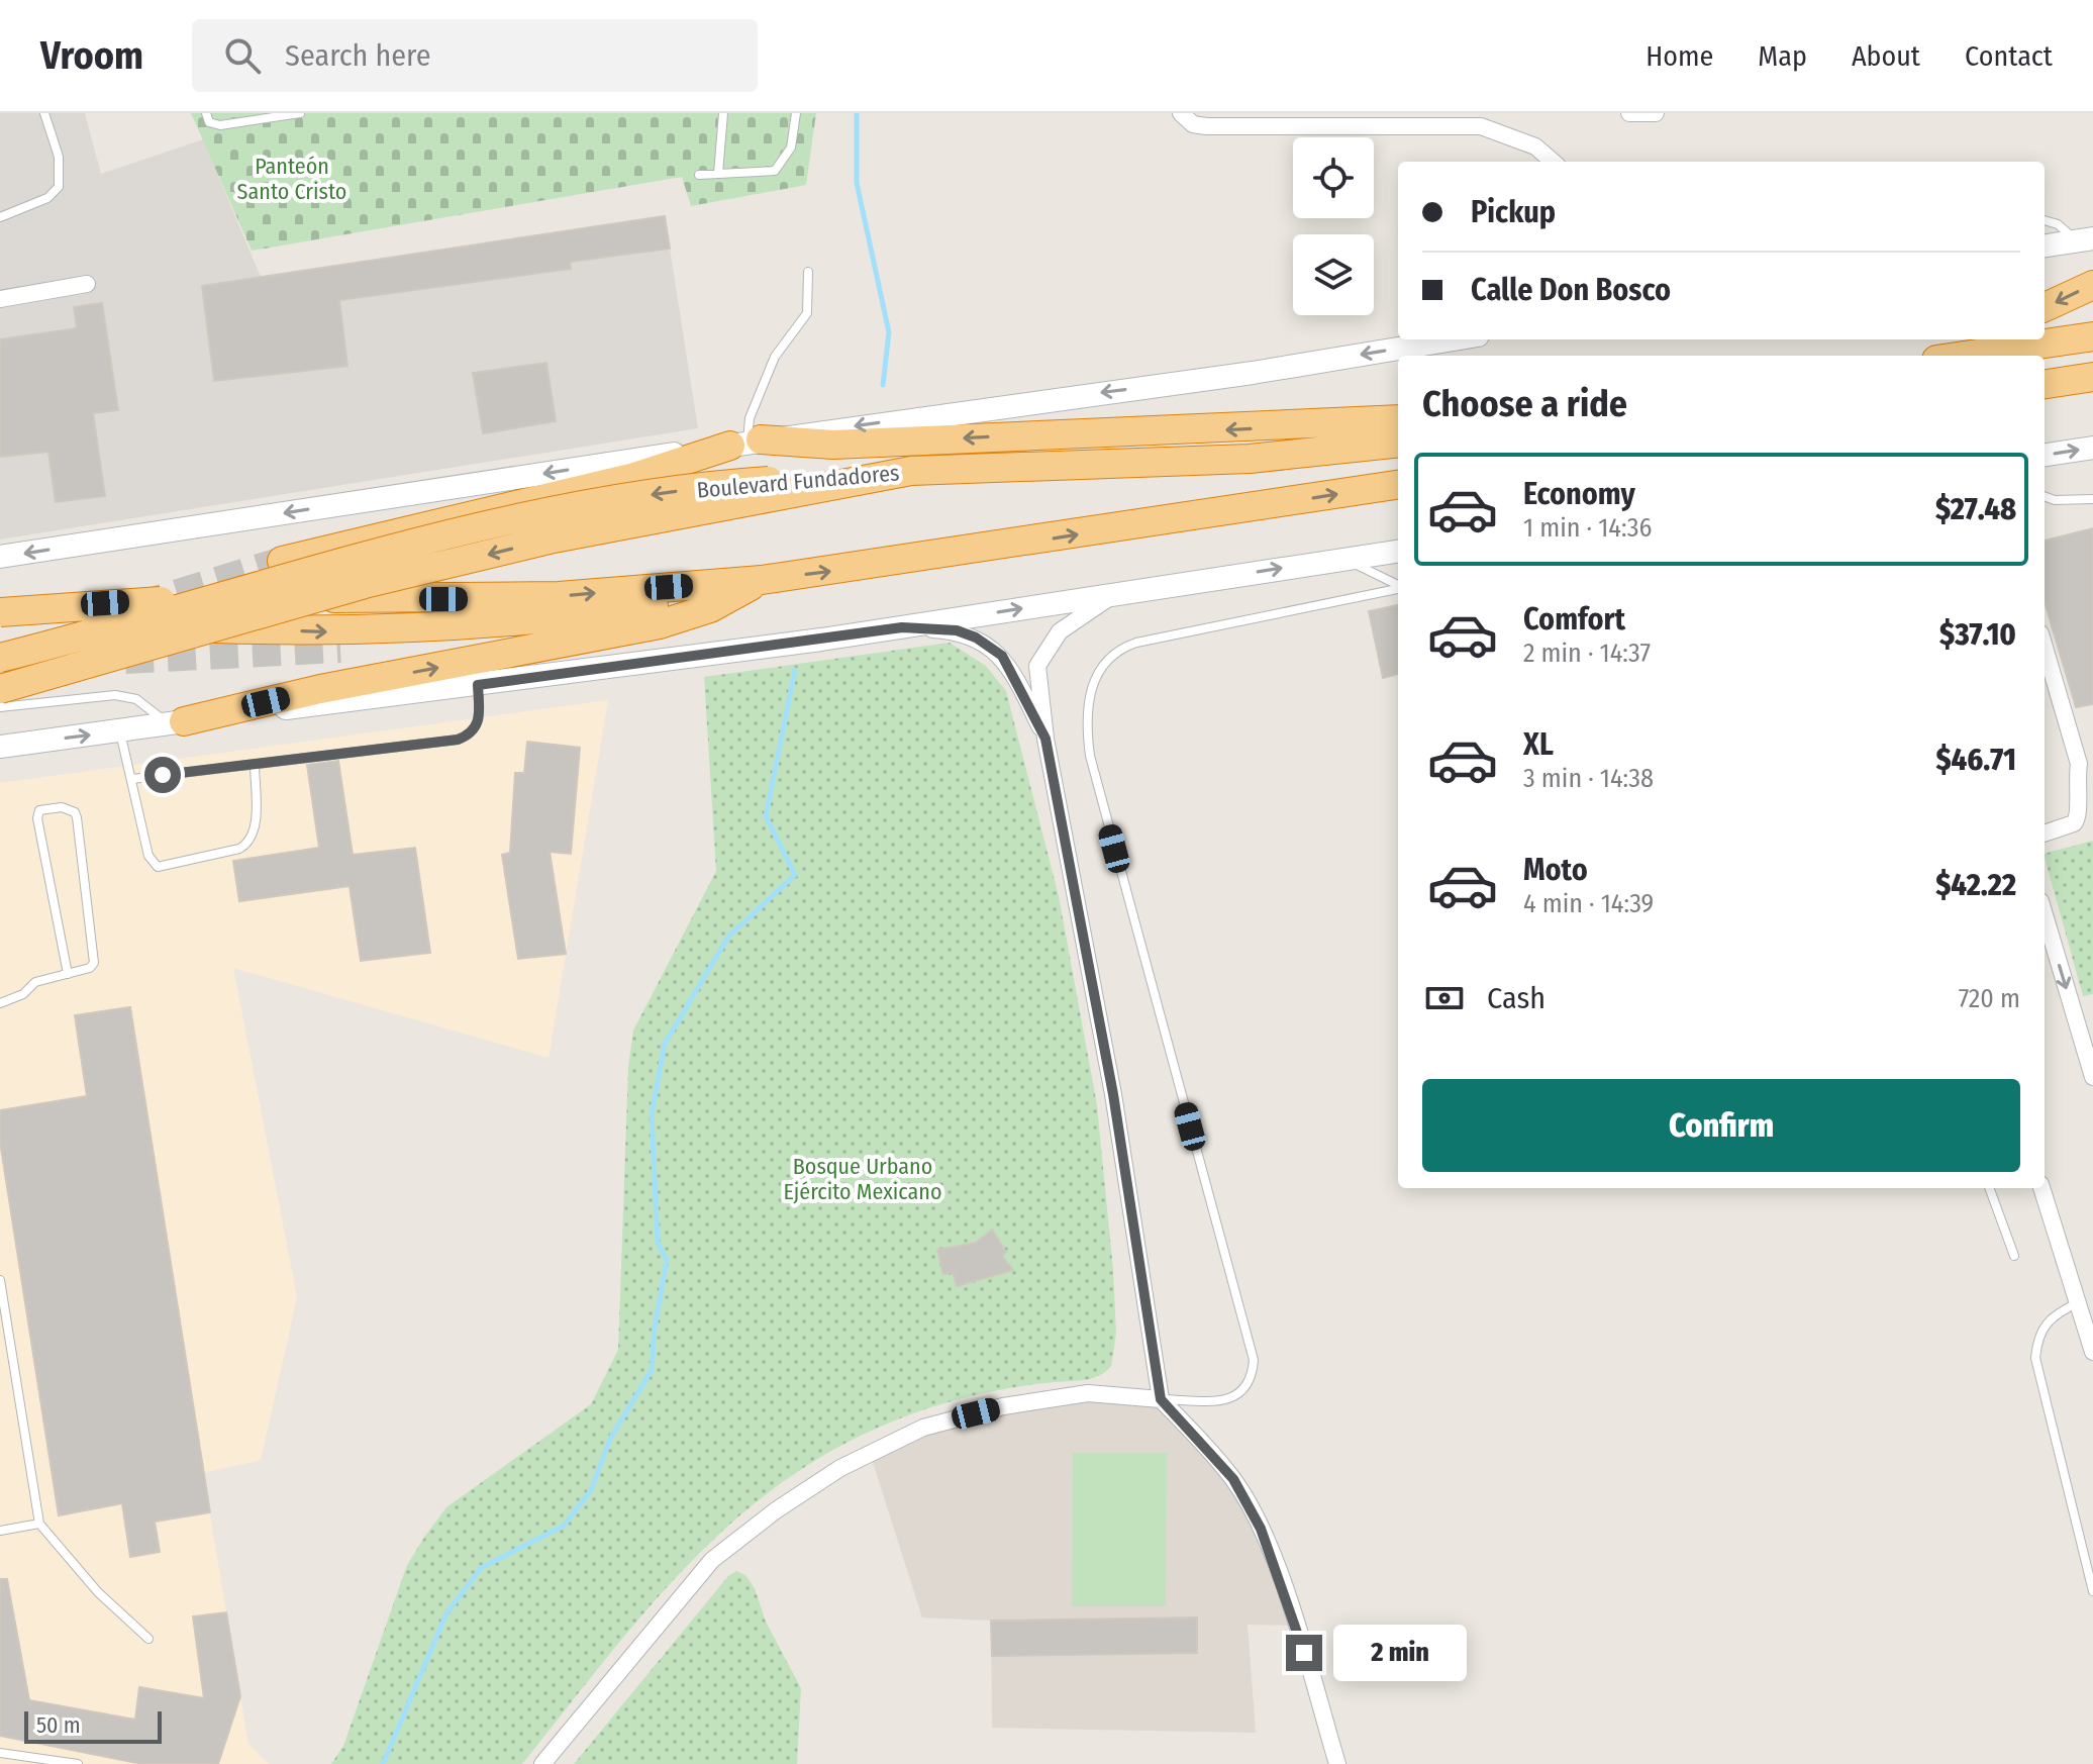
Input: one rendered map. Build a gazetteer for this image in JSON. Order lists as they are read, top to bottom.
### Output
{
  "streets": {
    "highway": ["Boulevard Fundadores"]
  },
  "parks": ["Panteón Santo Cristo", "Bosque Urbano Ejército Mexicano"],
  "scale_bar": "50 m",
  "page": {
    "header": "Vroom",
    "search": "Search here",
    "nav": [
      "Home",
      "Map",
      "About",
      "Contact"
    ],
    "banner": ["Pickup", "Calle Don Bosco"],
    "heading": "Choose a ride",
    "list": [
      {
        "name": "Economy",
        "note": "1 min · 14:36",
        "value": "$27.48"
      },
      {
        "name": "Comfort",
        "note": "2 min · 14:37",
        "value": "$37.10"
      },
      {
        "name": "XL",
        "note": "3 min · 14:38",
        "value": "$46.71"
      },
      {
        "name": "Moto",
        "note": "4 min · 14:39",
        "value": "$42.22"
      }
    ],
    "pay": ["Cash", "720 m"],
    "buttons": "Confirm",
    "bubble": "2 min",
    "scale": "50 m"
  }
}
